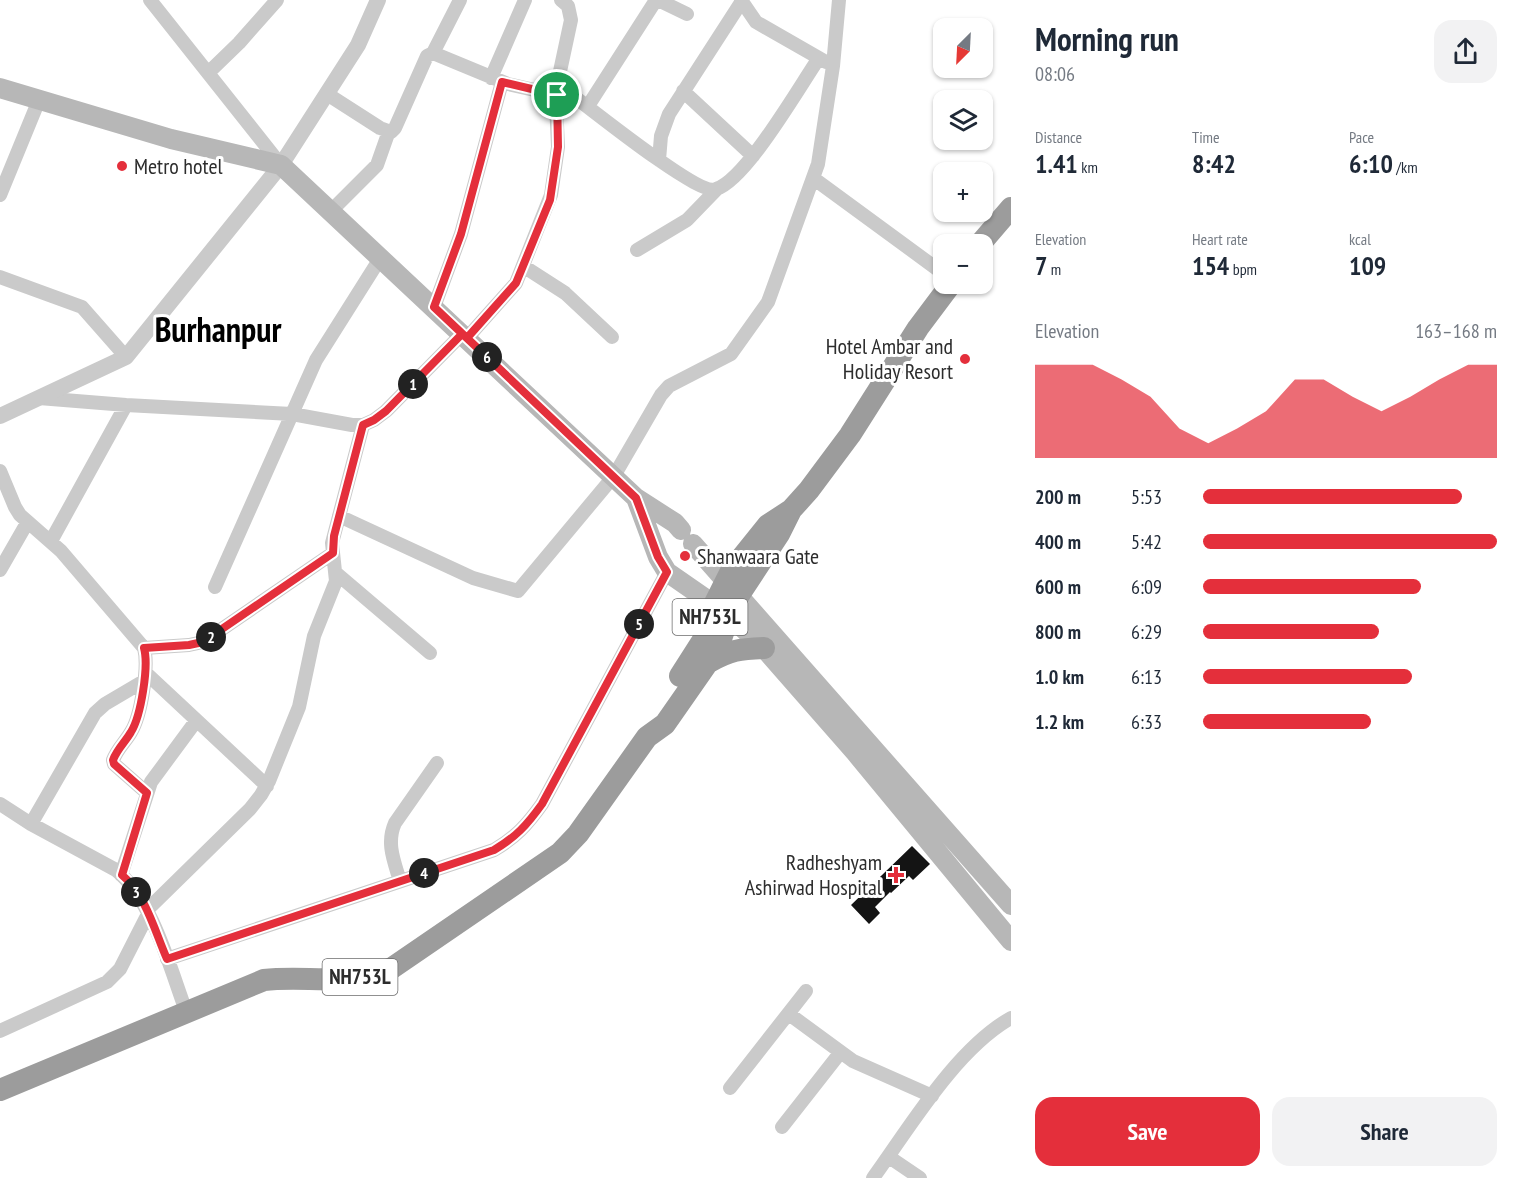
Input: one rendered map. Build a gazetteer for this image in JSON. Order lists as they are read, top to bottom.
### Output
{
  "streets": {
    "highway": ["NH753L"]
  },
  "districts": ["Burhanpur"],
  "places": {
    "other": ["Metro hotel", "Hotel Ambar and Holiday Resort", "Shanwaara Gate"],
    "health": ["Radheshyam Ashirwad Hospital"]
  },
  "north": "bottom left",
  "page": {
    "heading": ["Morning run", "08:06"],
    "map_buttons": ["+", "−"],
    "stats": [
      ["Distance", "1.41 km"],
      ["Time", "8:42"],
      ["Pace", "6:10 /km"],
      ["Elevation", "7 m"],
      ["Heart rate", "154 bpm"],
      ["kcal", "109"]
    ],
    "chart": ["Elevation", "163–168 m"],
    "pins": [
      "6",
      "1",
      "5",
      "2",
      "4",
      "3"
    ],
    "list": [
      {
        "name": "200 m",
        "note": "5:53"
      },
      {
        "name": "400 m",
        "note": "5:42"
      },
      {
        "name": "600 m",
        "note": "6:09"
      },
      {
        "name": "800 m",
        "note": "6:29"
      },
      {
        "name": "1.0 km",
        "note": "6:13"
      },
      {
        "name": "1.2 km",
        "note": "6:33"
      }
    ],
    "buttons": ["Save", "Share"]
  }
}
